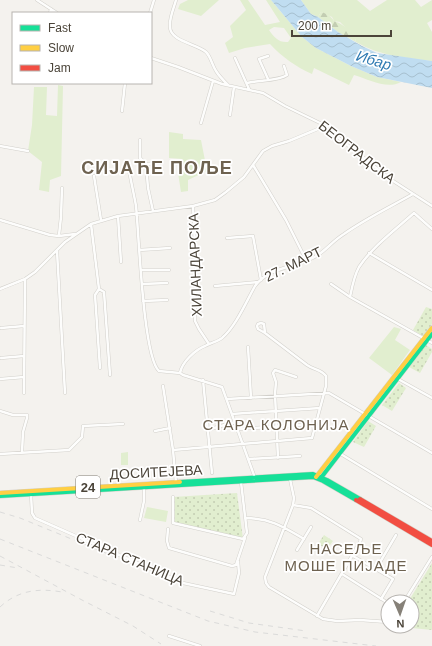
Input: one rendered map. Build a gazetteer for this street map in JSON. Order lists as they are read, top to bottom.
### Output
{
  "streets": {
    "main road": ["ДОСИТЕЈЕВА", "24"],
    "street": [
      "БЕОГРАДСКА",
      "27. МАРТ",
      "ХИЛАНДАРСКА",
      "СТАРА СТАНИЦА"
    ]
  },
  "crossings": [
    ["БЕОГРАДСКА", "27. МАРТ"],
    ["27. МАРТ", "ХИЛАНДАРСКА"],
    ["ДОСИТЕЈЕВА", "24"],
    ["ДОСИТЕЈЕВА", "СТАРА СТАНИЦА"]
  ],
  "districts": ["СИЈАЋЕ ПОЉЕ", "СТАРА КОЛОНИЈА", "НАСЕЉЕ МОШЕ ПИЈАДЕ"],
  "water": ["Ибар"],
  "legend": ["Fast", "Slow", "Jam"],
  "scale_bar": "200 m",
  "north": "bottom"
}
